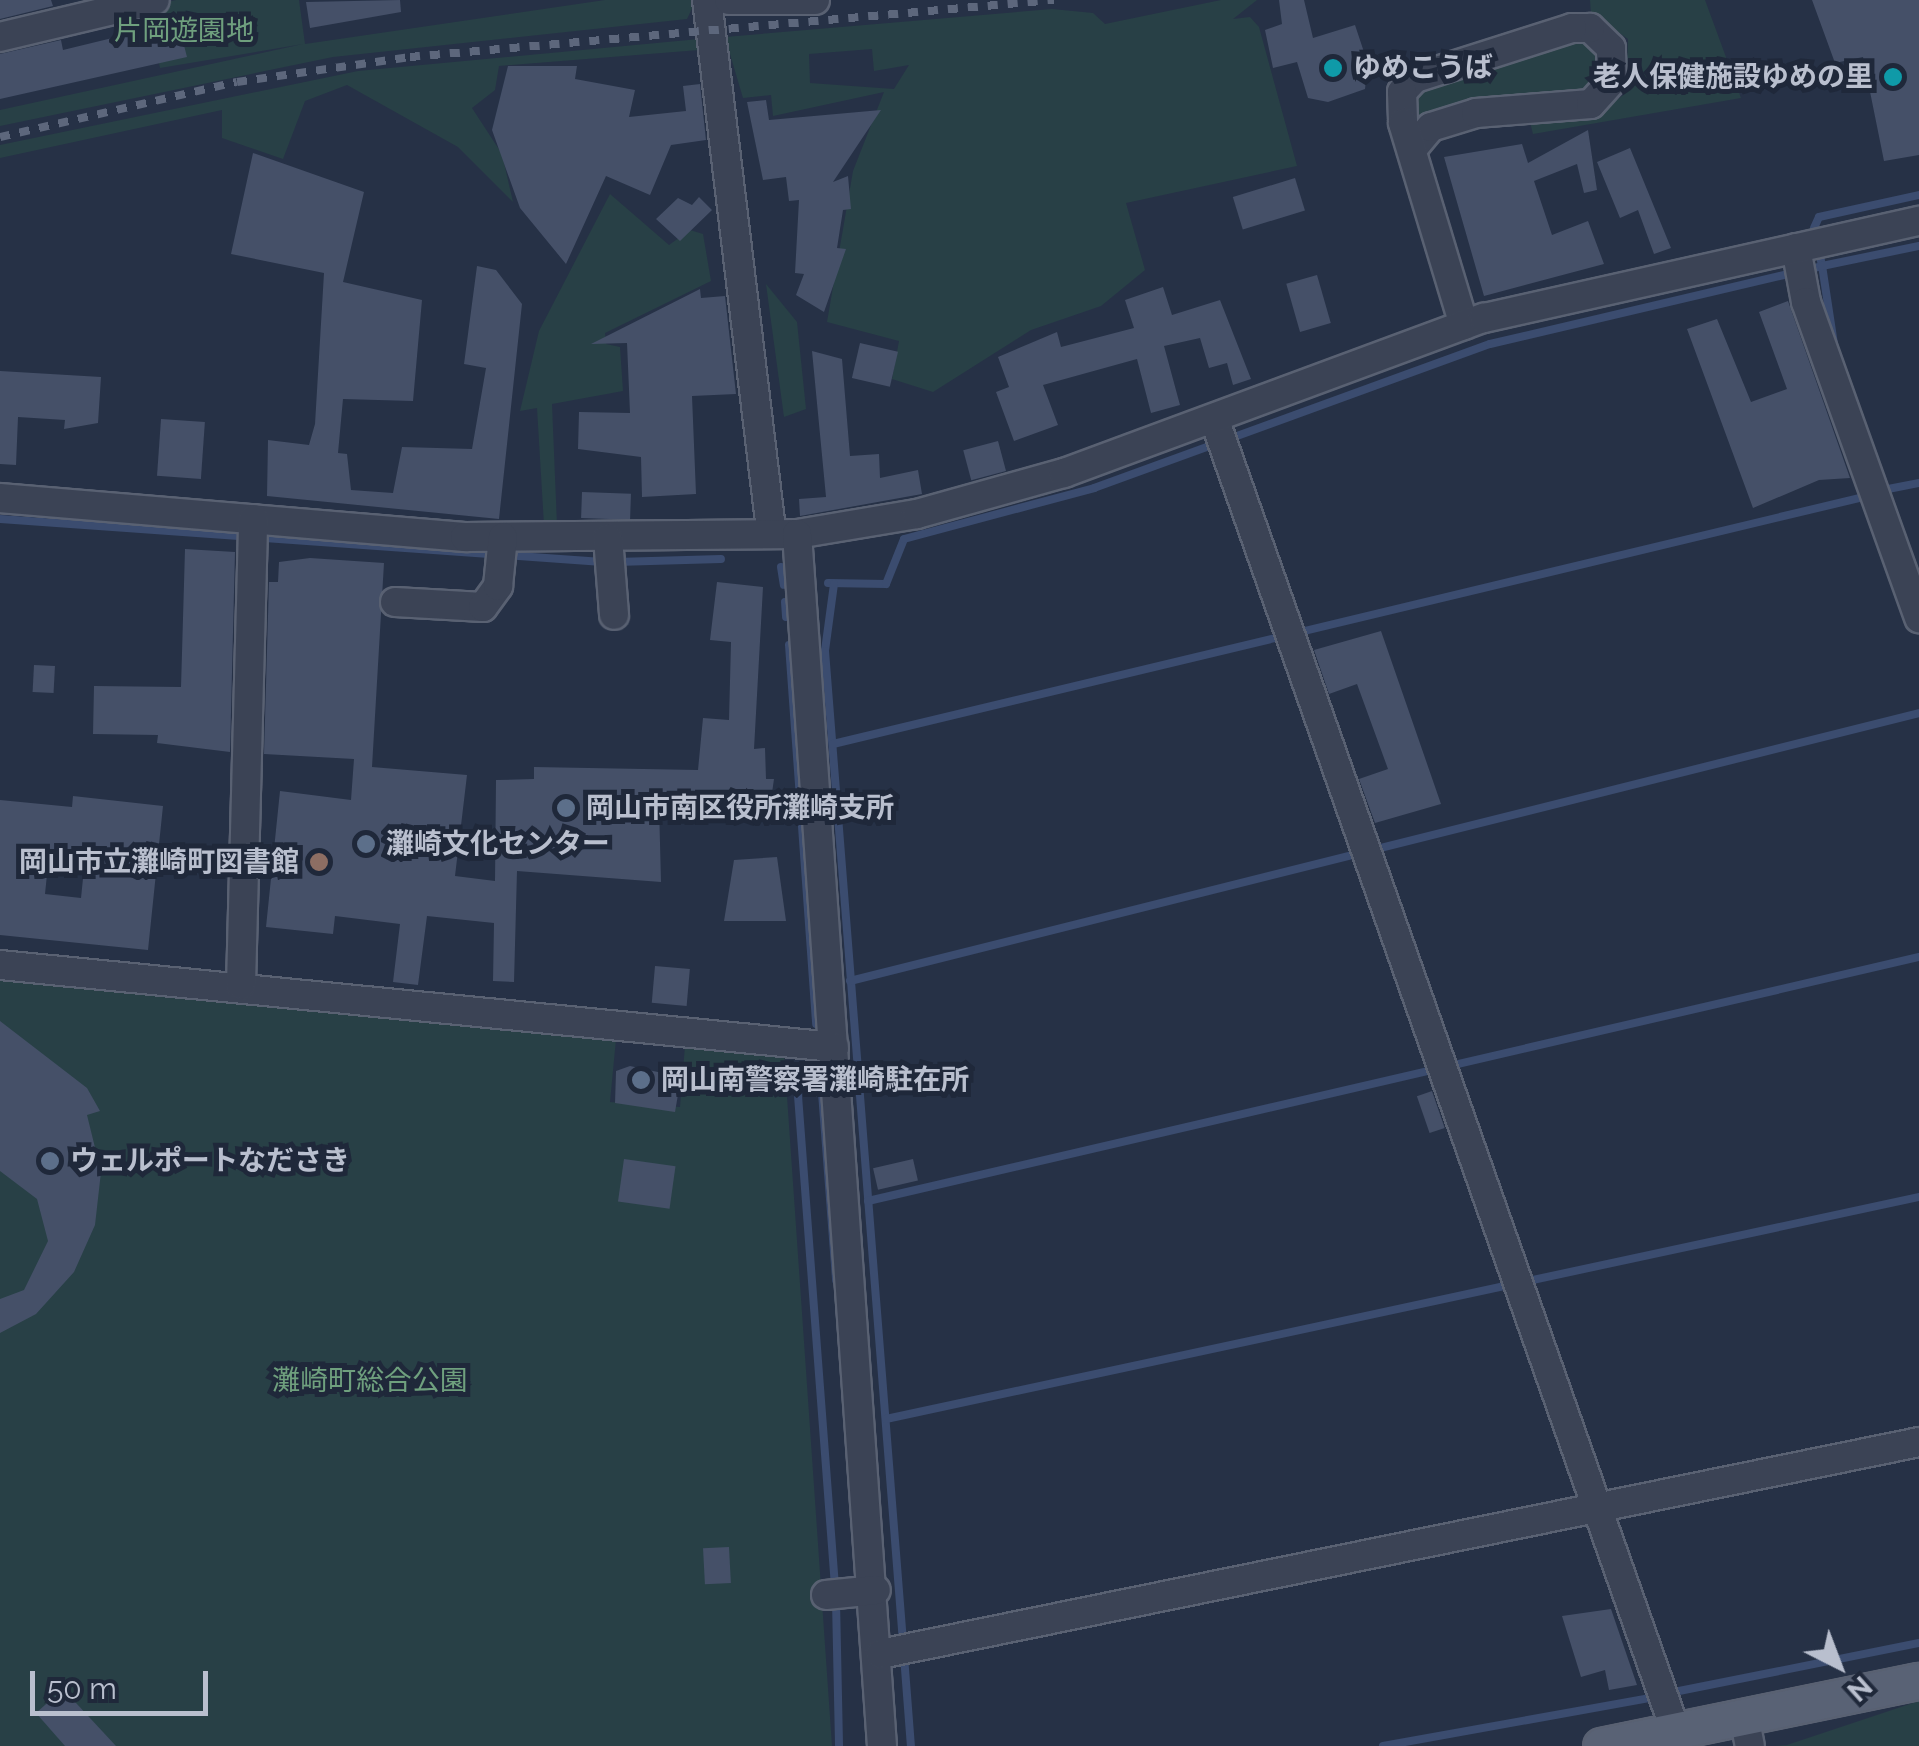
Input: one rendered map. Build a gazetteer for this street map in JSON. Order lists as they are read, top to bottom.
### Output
{
  "parks": ["片岡遊園地", "灘崎町総合公園"],
  "places": [
    "ゆめこうば",
    "老人保健施設ゆめの里",
    "岡山市南区役所灘崎支所",
    "灘崎文化センター",
    "岡山市立灘崎町図書館",
    "岡山南警察署灘崎駐在所",
    "ウェルポートなださき"
  ],
  "scale_bar": "50 m",
  "north": "bottom right"
}
